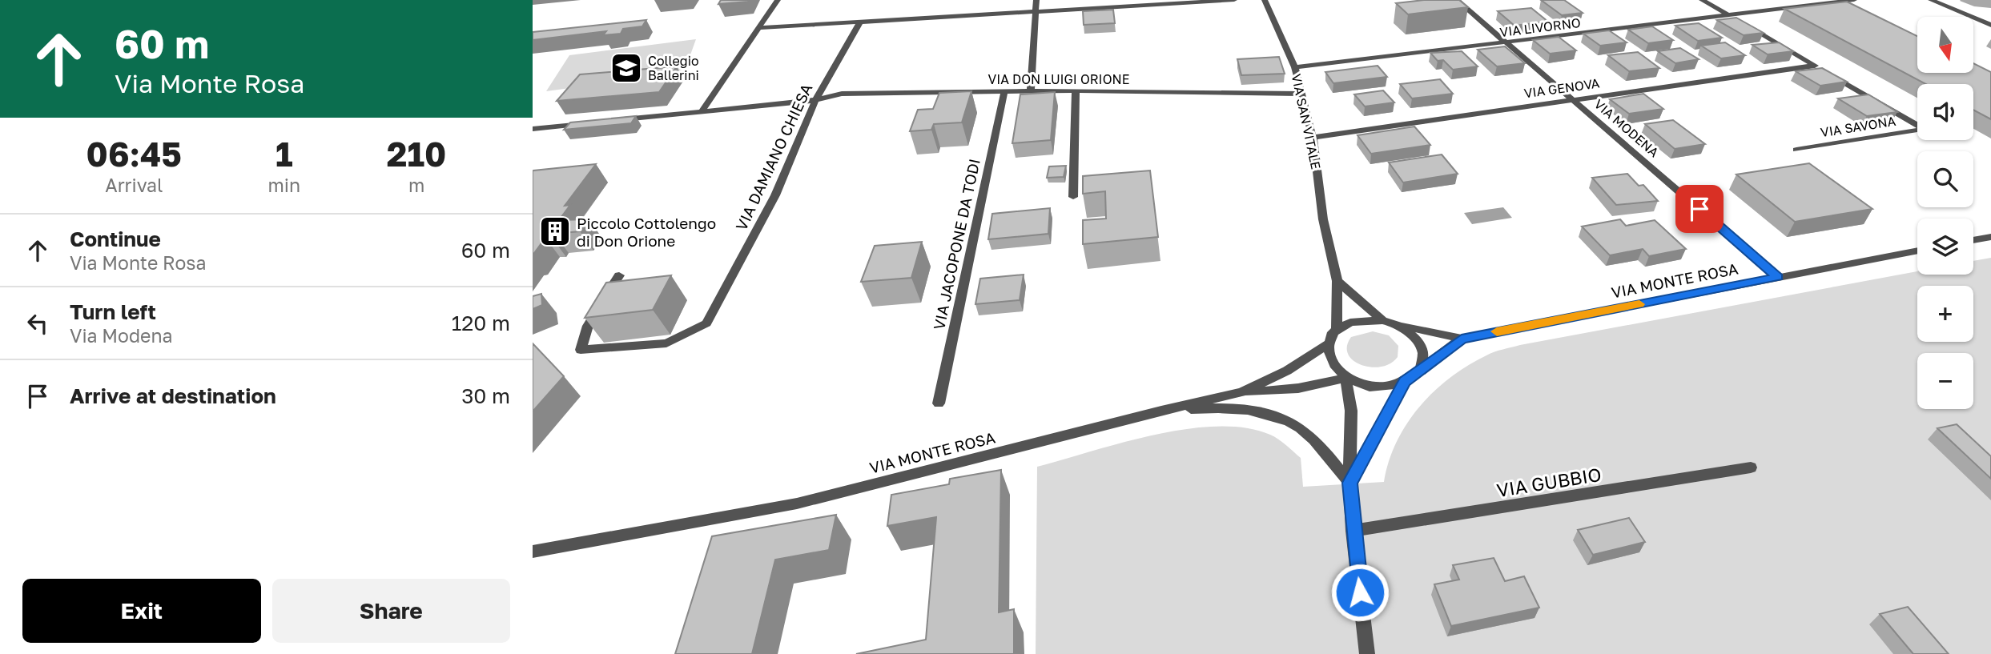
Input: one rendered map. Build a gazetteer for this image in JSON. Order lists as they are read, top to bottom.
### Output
{
  "streets": {
    "street": [
      "VIA LIVORNO",
      "VIA DON LUIGI ORIONE",
      "VIA GENOVA",
      "VIA SAN VITALE",
      "VIA SAVONA",
      "VIA MODENA",
      "VIA DAMIANO CHIESA",
      "VIA JACOPONE DA TODI",
      "VIA MONTE ROSA",
      "VIA GUBBIO"
    ]
  },
  "crossings": [
    ["VIA LIVORNO", "VIA SAN VITALE"],
    ["VIA LIVORNO", "VIA MODENA"],
    ["VIA DON LUIGI ORIONE", "VIA SAN VITALE"],
    ["VIA DON LUIGI ORIONE", "VIA DAMIANO CHIESA"],
    ["VIA DON LUIGI ORIONE", "VIA JACOPONE DA TODI"],
    ["VIA GENOVA", "VIA SAN VITALE"],
    ["VIA GENOVA", "VIA SAVONA"],
    ["VIA GENOVA", "VIA MODENA"],
    ["VIA SAN VITALE", "VIA MONTE ROSA"],
    ["VIA MODENA", "VIA MONTE ROSA"]
  ],
  "places": {
    "school or university": ["Collegio Ballerini"],
    "building": ["Piccolo Cottolengo di Don Orione"]
  },
  "north": "bottom",
  "page": {
    "turn": ["60 m", "Via Monte Rosa"],
    "map_buttons": ["+", "−"],
    "eta": [
      "06:45",
      "Arrival",
      "1",
      "min",
      "210",
      "m"
    ],
    "list": [
      {
        "name": "Continue",
        "note": "Via Monte Rosa",
        "value": "60 m"
      },
      {
        "name": "Turn left",
        "note": "Via Modena",
        "value": "120 m"
      },
      {
        "name": "Arrive at destination",
        "value": "30 m"
      }
    ],
    "buttons": ["Exit", "Share"]
  }
}
